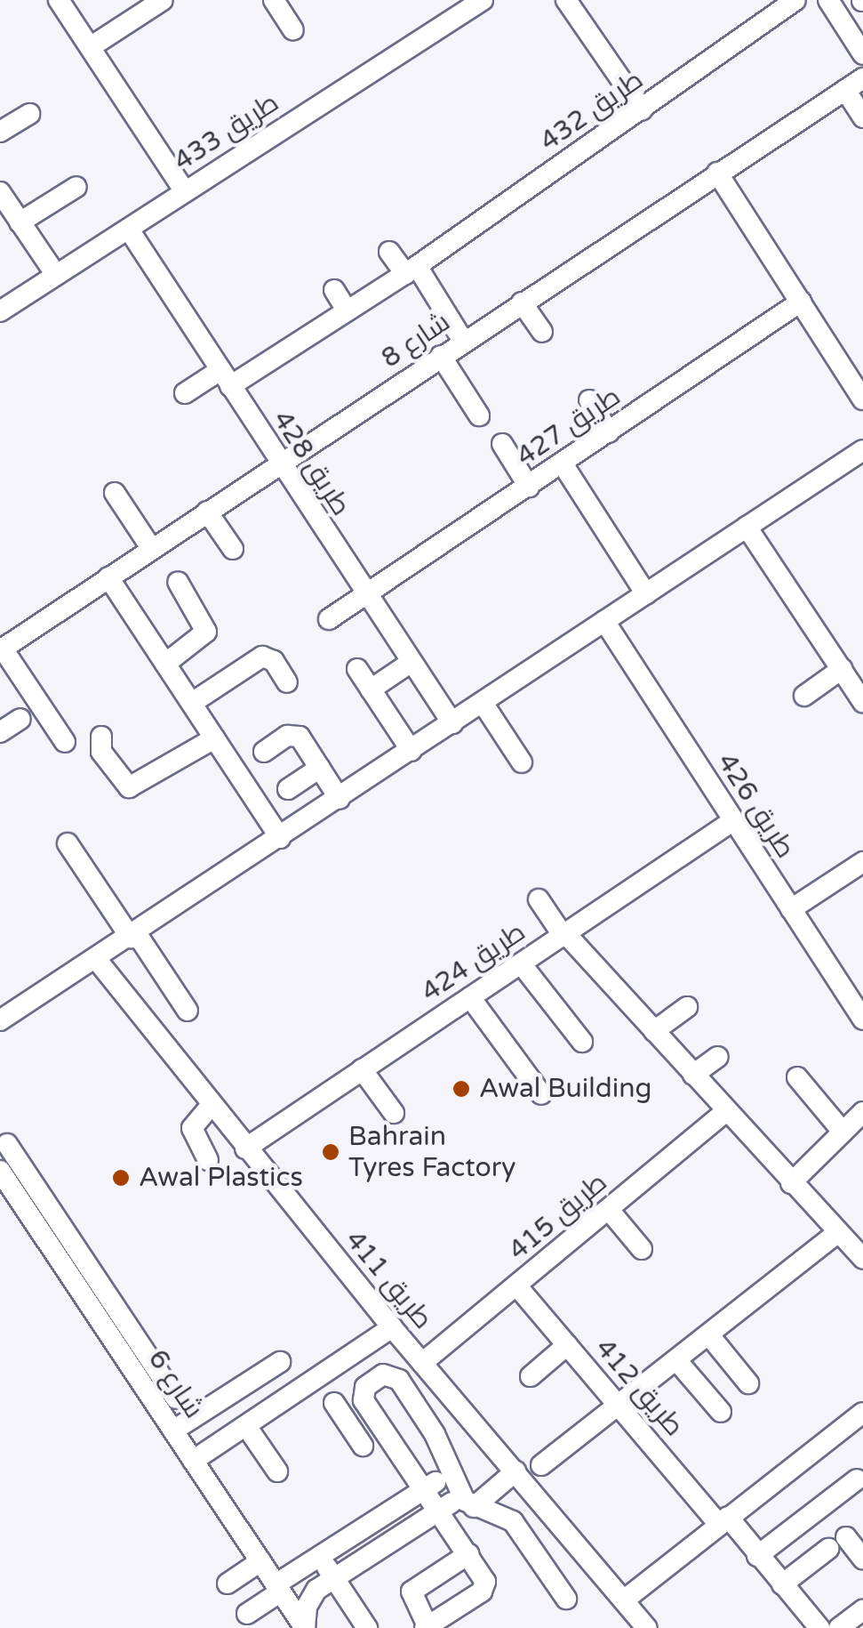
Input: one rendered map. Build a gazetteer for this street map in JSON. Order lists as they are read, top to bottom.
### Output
{
  "streets": {
    "street": [
      "طريق 432",
      "طريق 433",
      "شارع 8",
      "طريق 427",
      "طريق 428",
      "طريق 426",
      "طريق 424",
      "طريق 415",
      "طريق 411",
      "شارع 6",
      "طريق 412"
    ]
  },
  "crossings": [
    ["طريق 432", "طريق 428"],
    ["طريق 433", "طريق 428"],
    ["شارع 8", "طريق 428"],
    ["طريق 427", "طريق 428"],
    ["طريق 426", "طريق 424"],
    ["طريق 424", "طريق 411"],
    ["طريق 415", "طريق 411"],
    ["طريق 415", "طريق 412"]
  ],
  "places": ["Awal Building", "Bahrain Tyres Factory", "Awal Plastics"]
}
